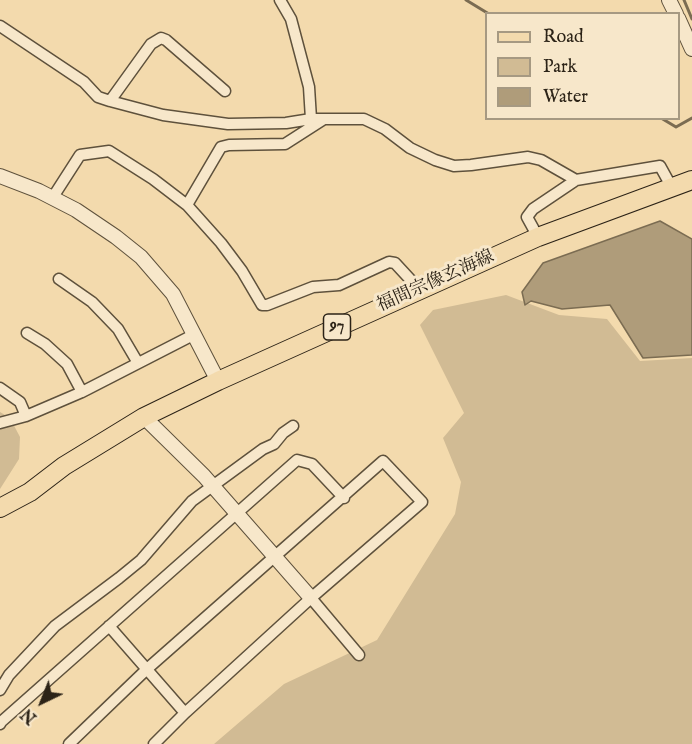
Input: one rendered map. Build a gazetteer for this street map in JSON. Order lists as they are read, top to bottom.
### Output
{
  "streets": {
    "main road": ["福間宗像玄海線", "97"]
  },
  "legend": ["Road", "Park", "Water"],
  "north": "bottom left"
}
